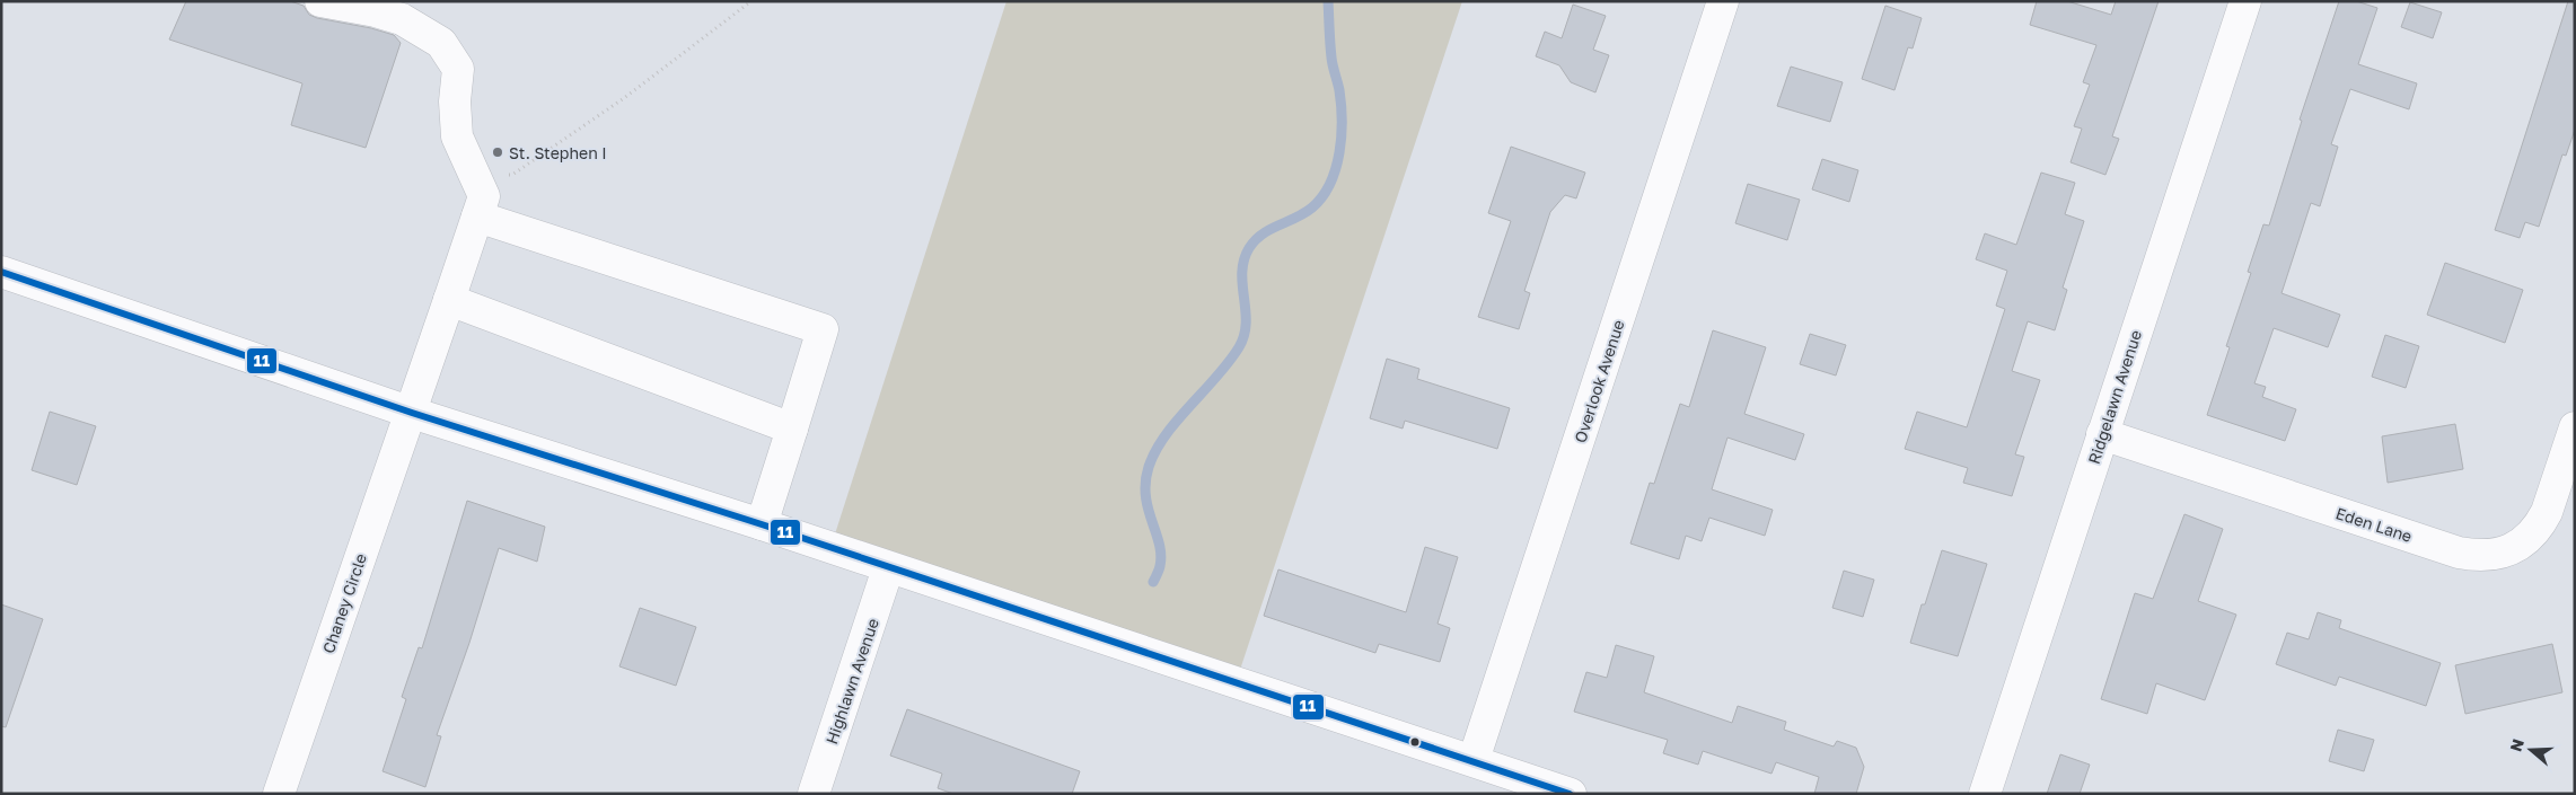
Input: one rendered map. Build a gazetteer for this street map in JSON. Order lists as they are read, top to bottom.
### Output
{
  "streets": {
    "street": [
      "Overlook Avenue",
      "Ridgelawn Avenue",
      "Eden Lane",
      "Chaney Circle",
      "Highlawn Avenue"
    ]
  },
  "crossings": [
    ["Ridgelawn Avenue", "Eden Lane"]
  ],
  "places": ["St. Stephen I"],
  "lines": ["transit line 11"],
  "north": "left"
}
